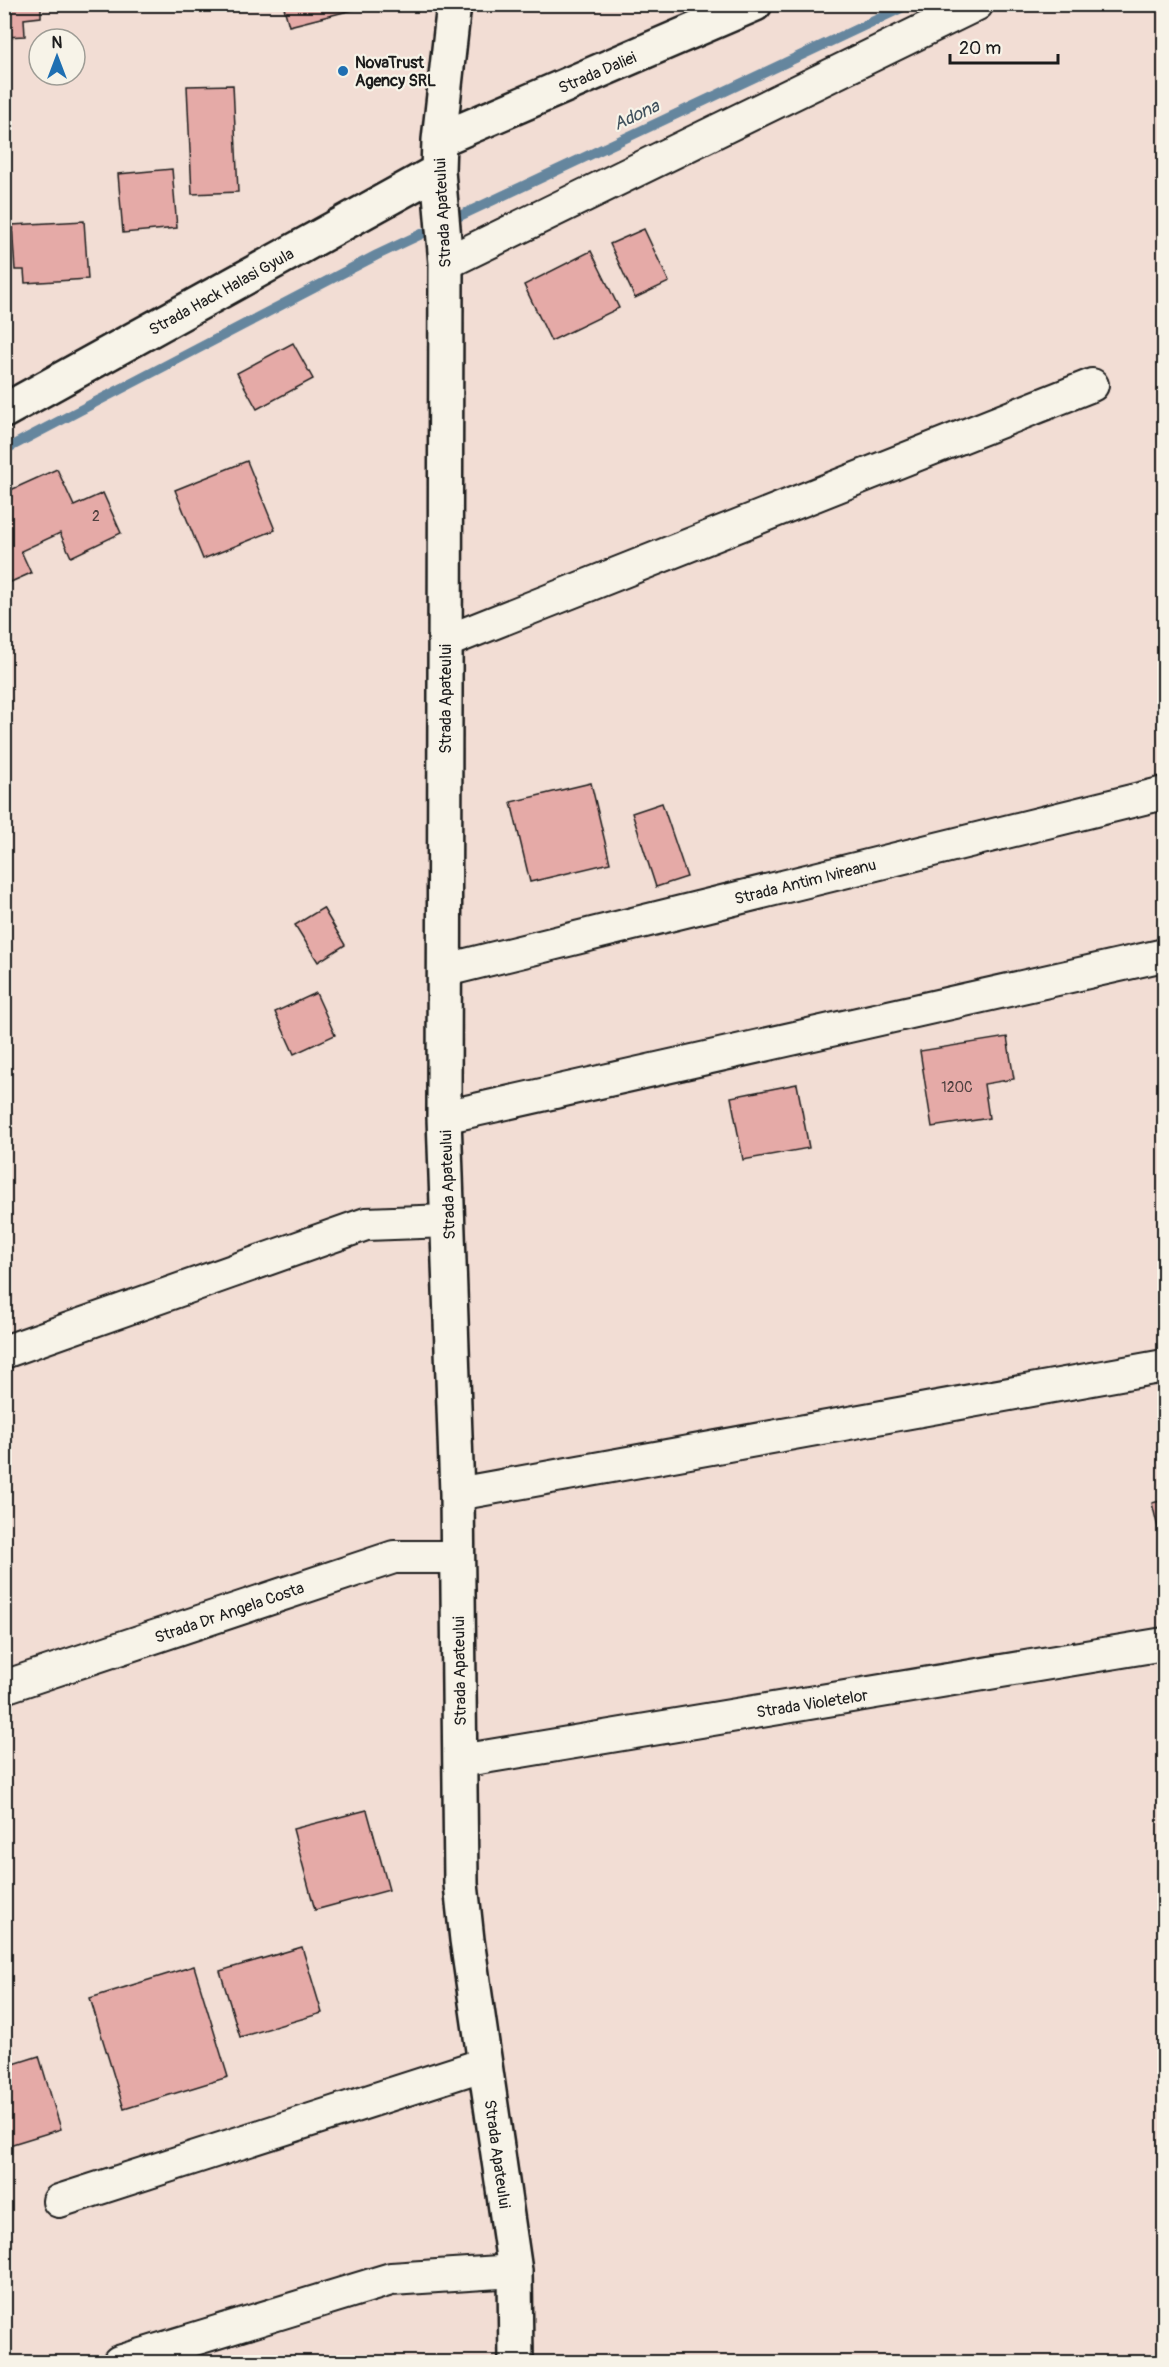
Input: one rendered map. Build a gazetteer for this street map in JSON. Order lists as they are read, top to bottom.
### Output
{
  "streets": {
    "street": [
      "Strada Daliei",
      "Strada Apateului",
      "Strada Hack Halasi Gyula",
      "Strada Antim Ivireanu",
      "Strada Dr Angela Costa",
      "Strada Violetelor"
    ]
  },
  "crossings": [
    ["Strada Daliei", "Strada Apateului"],
    ["Strada Daliei", "Strada Hack Halasi Gyula"],
    ["Strada Apateului", "Strada Hack Halasi Gyula"],
    ["Strada Apateului", "Strada Antim Ivireanu"],
    ["Strada Apateului", "Strada Dr Angela Costa"],
    ["Strada Apateului", "Strada Violetelor"]
  ],
  "water": ["Adona"],
  "places": ["NovaTrust Agency SRL"],
  "house_numbers": ["2", "120C"],
  "scale_bar": "20 m",
  "north": "top"
}
